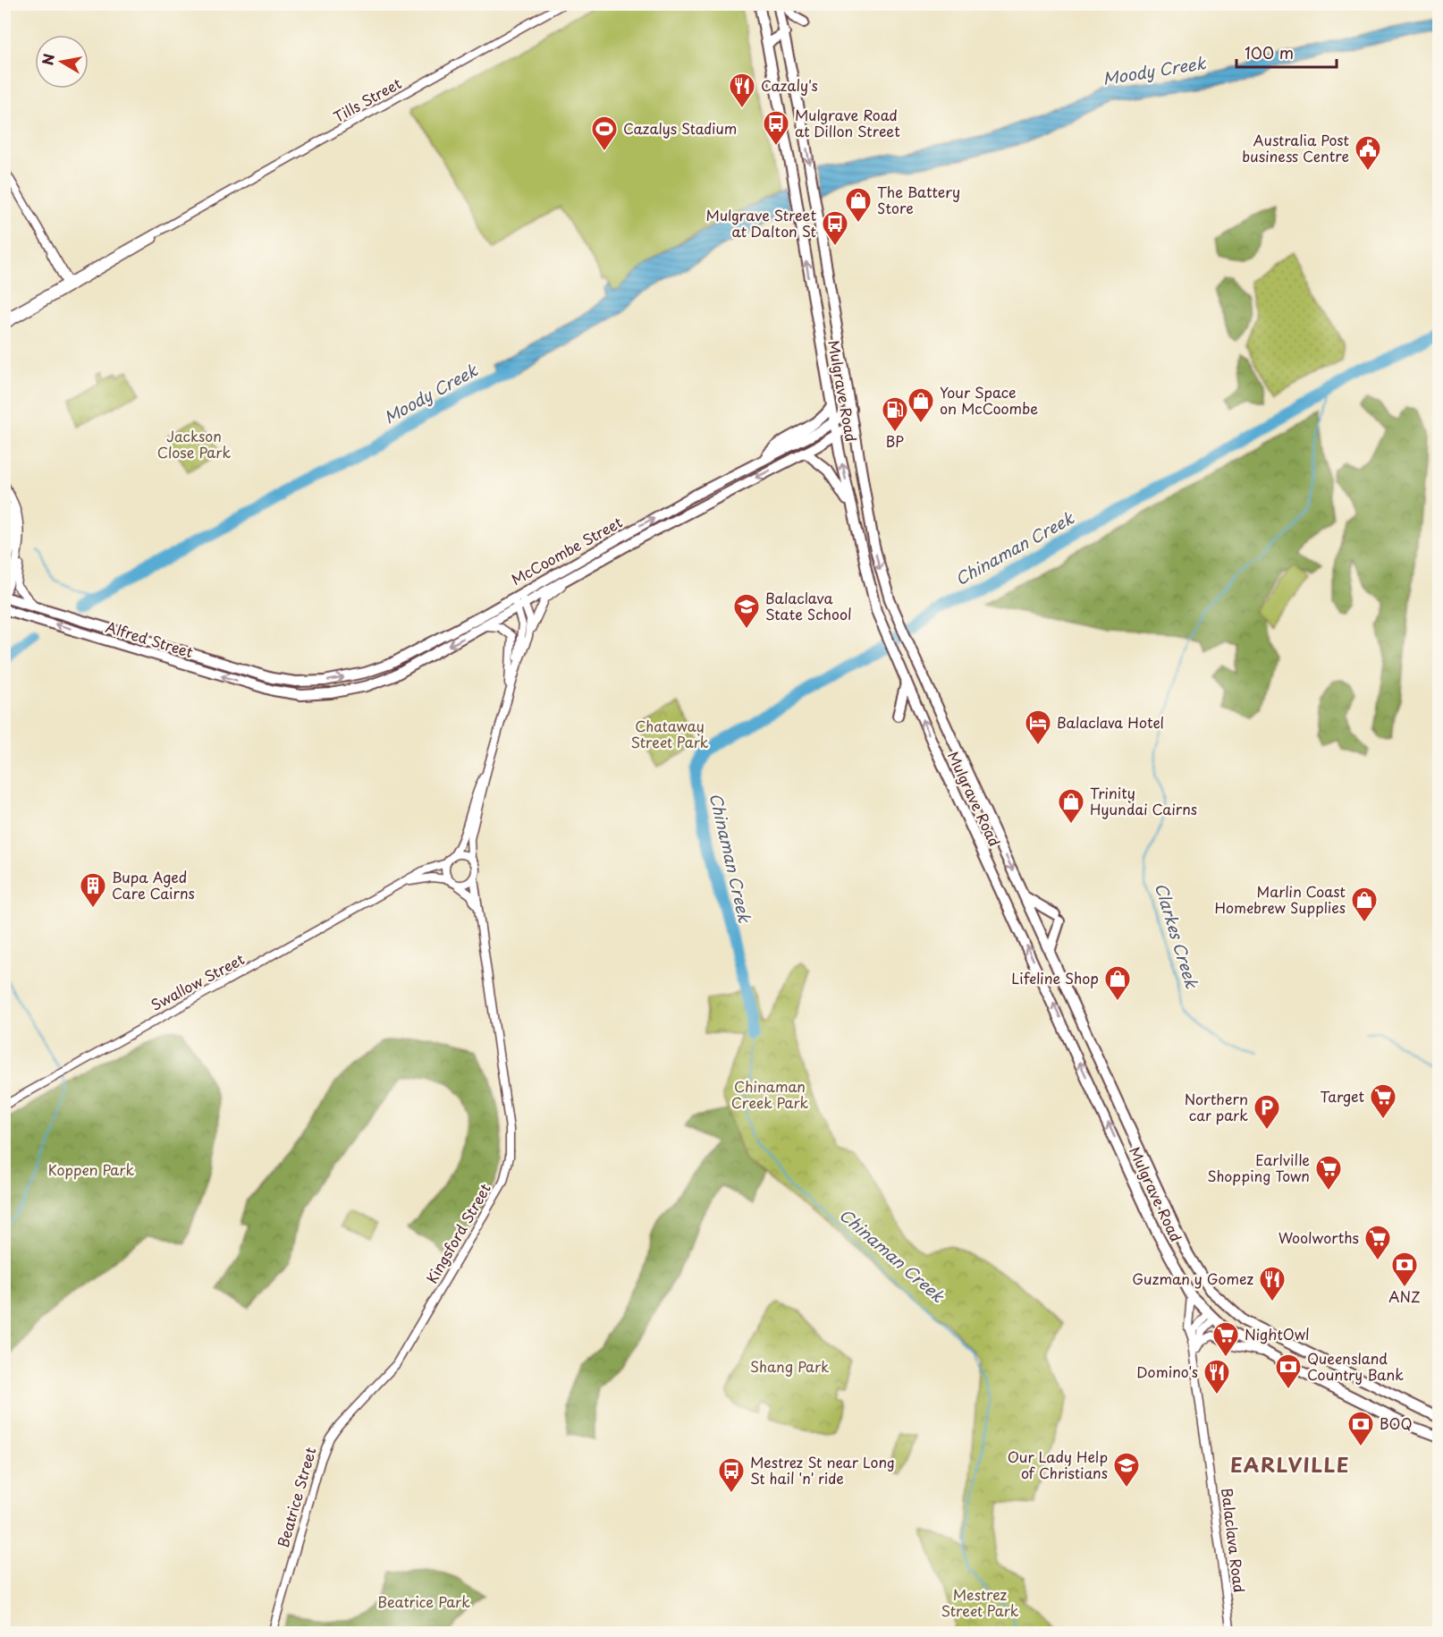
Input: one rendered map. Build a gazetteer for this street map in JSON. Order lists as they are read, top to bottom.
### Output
{
  "streets": {
    "main road": ["Mulgrave Road", "McCoombe Street", "Alfred Street"],
    "street": [
      "Tills Street",
      "Swallow Street",
      "Kingsford Street",
      "Beatrice Street",
      "Balaclava Road"
    ]
  },
  "crossings": [
    ["Mulgrave Road", "McCoombe Street"],
    ["Mulgrave Road", "Balaclava Road"],
    ["McCoombe Street", "Alfred Street"],
    ["Swallow Street", "Kingsford Street"],
    ["Kingsford Street", "Beatrice Street"]
  ],
  "districts": ["EARLVILLE"],
  "water": ["Moody Creek", "Chinaman Creek", "Clarkes Creek"],
  "parks": [
    "Jackson Close Park",
    "Chataway Street Park",
    "Chinaman Creek Park",
    "Koppen Park",
    "Shang Park",
    "Mestrez Street Park",
    "Beatrice Park"
  ],
  "places": {
    "restaurant": ["Cazaly's", "Guzman y Gomez", "Domino's"],
    "bus stop": ["Mulgrave Road at Dillon Street", "Mulgrave Street at Dalton St", "Mestrez St near Long St hail 'n' ride"],
    "sports": ["Cazalys Stadium"],
    "public building": ["Australia Post business Centre"],
    "shop": [
      "The Battery Store",
      "Your Space on McCoombe",
      "Trinity Hyundai Cairns",
      "Marlin Coast Homebrew Supplies",
      "Lifeline Shop"
    ],
    "fuel station": ["BP"],
    "school or university": ["Balaclava State School", "Our Lady Help of Christians"],
    "hotel": ["Balaclava Hotel"],
    "building": ["Bupa Aged Care Cairns"],
    "supermarket": [
      "Target",
      "Earlville Shopping Town",
      "Woolworths",
      "NightOwl"
    ],
    "parking": ["Northern car park"],
    "bank": ["ANZ", "Queensland Country Bank", "BOQ"]
  },
  "scale_bar": "100 m",
  "north": "left"
}
